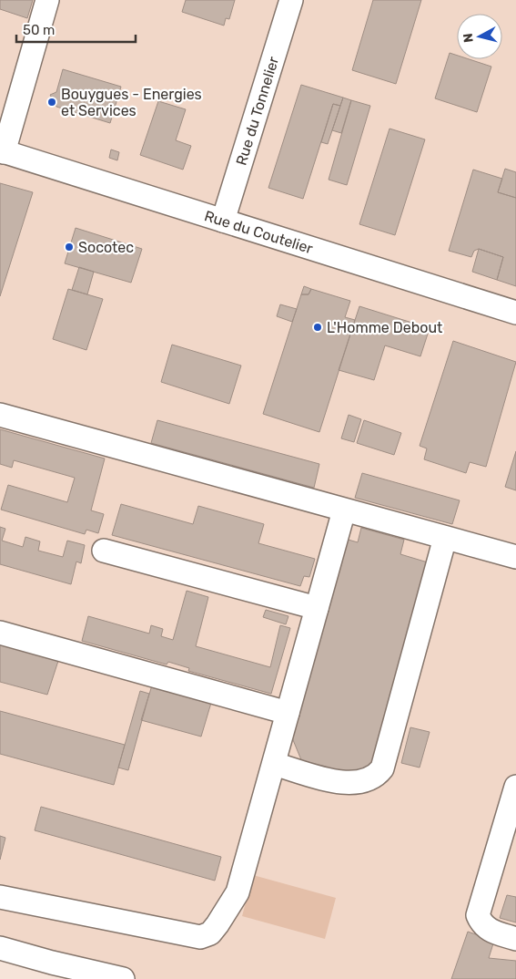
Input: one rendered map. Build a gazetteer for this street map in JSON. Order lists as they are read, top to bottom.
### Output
{
  "streets": {
    "street": ["Rue du Tonnelier", "Rue du Coutelier"]
  },
  "crossings": [
    ["Rue du Tonnelier", "Rue du Coutelier"]
  ],
  "places": ["Bouygues - Energies et Services", "Socotec", "L'Homme Debout"],
  "scale_bar": "50 m",
  "north": "left"
}
